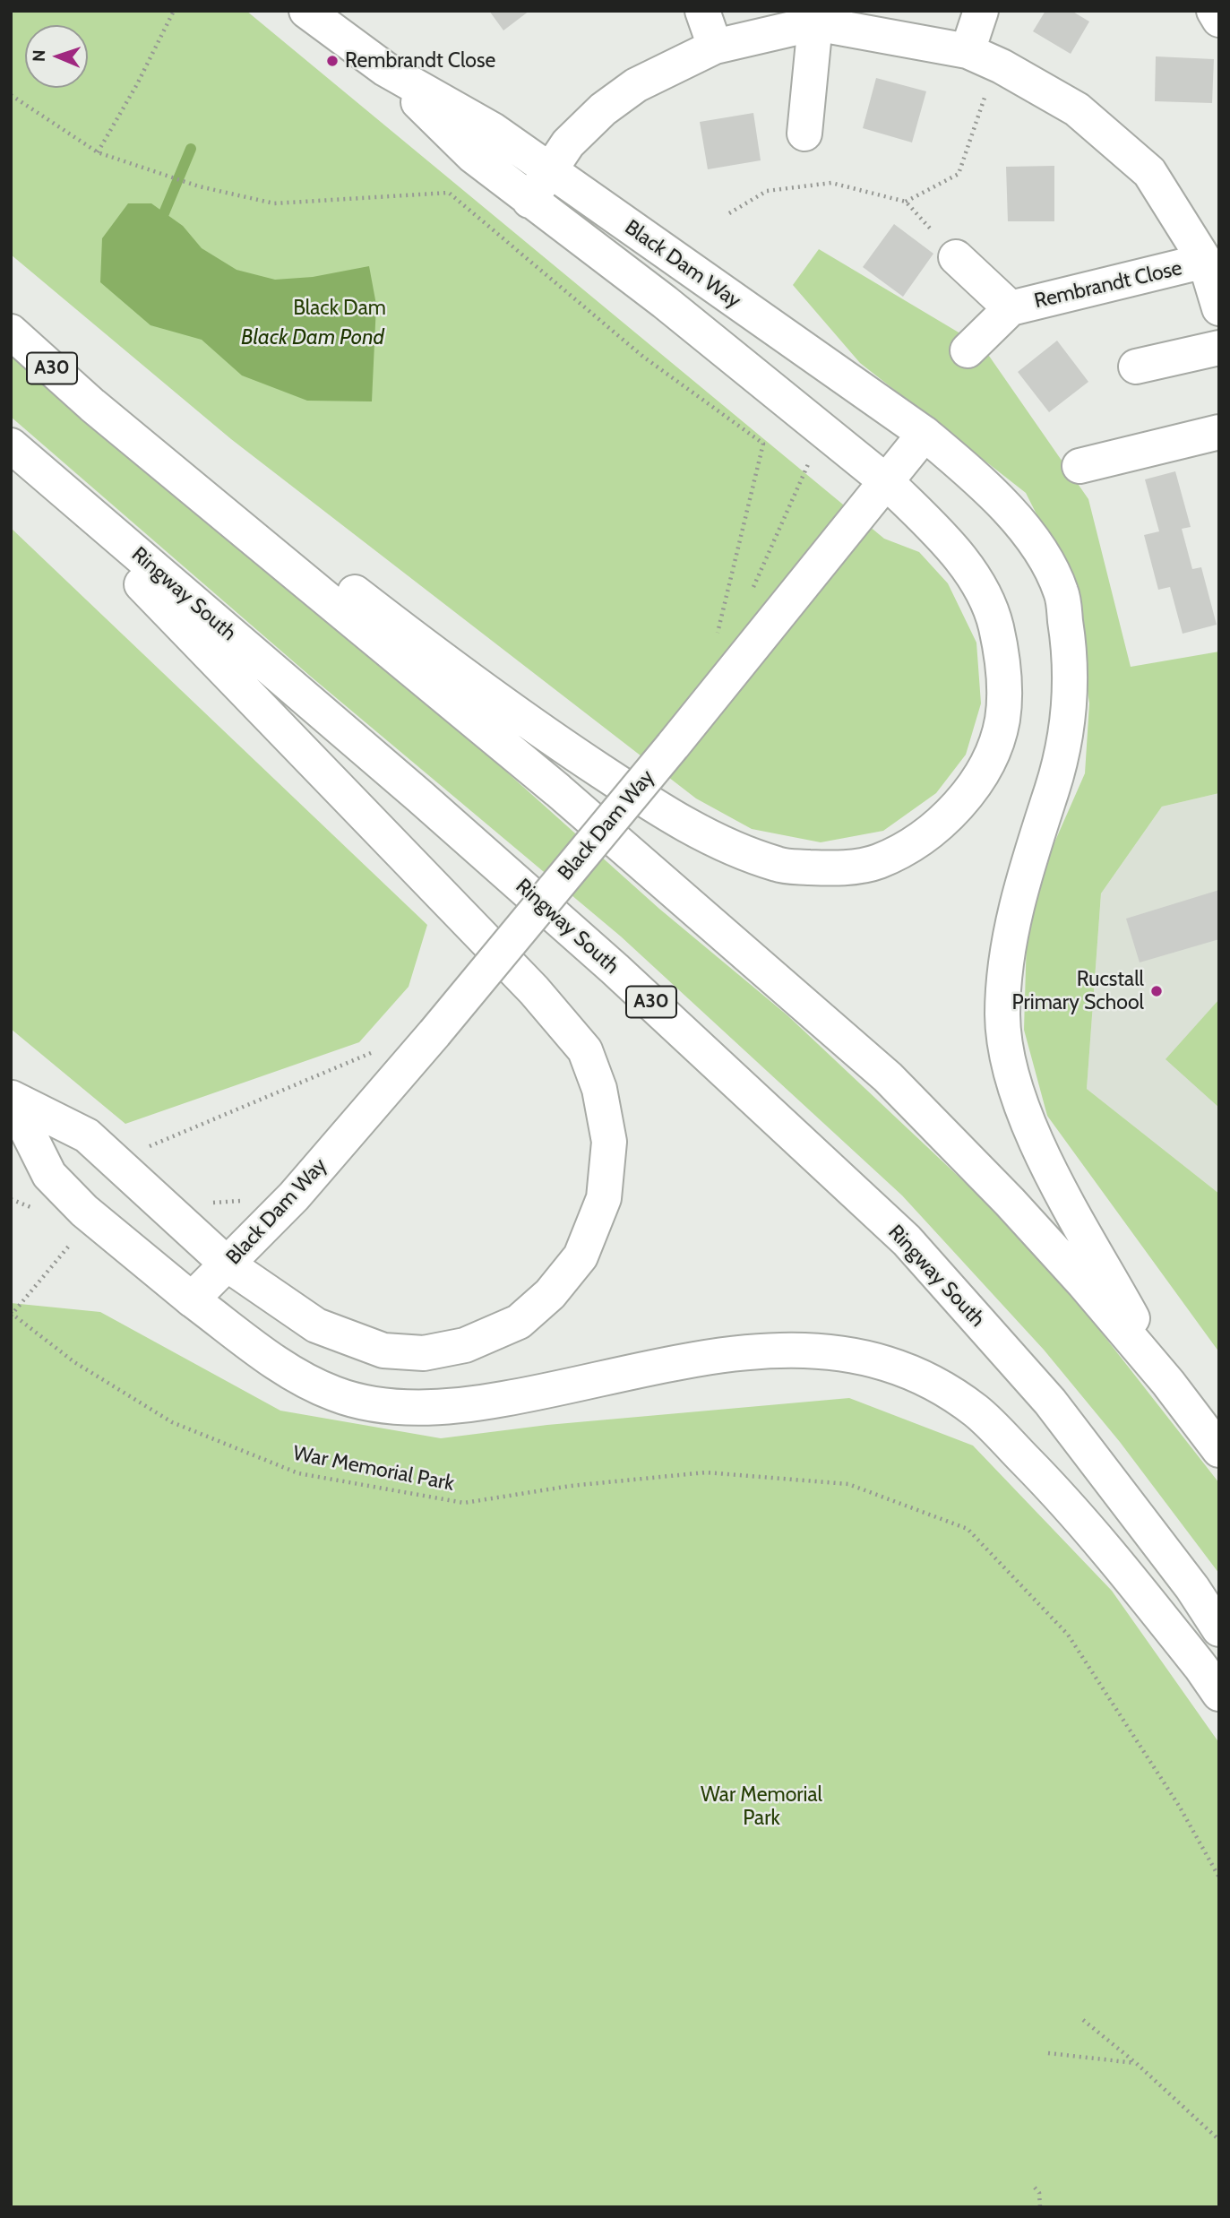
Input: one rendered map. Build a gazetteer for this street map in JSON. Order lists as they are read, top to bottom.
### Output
{
  "streets": {
    "main road": [
      "Black Dam Way",
      "Rembrandt Close",
      "A30",
      "Ringway South"
    ],
    "path": ["War Memorial Park"]
  },
  "crossings": [
    ["Black Dam Way", "Rembrandt Close"]
  ],
  "water": ["Black Dam Pond"],
  "parks": ["Black Dam", "War Memorial Park"],
  "places": ["Rembrandt Close", "Rucstall Primary School"],
  "north": "left"
}
